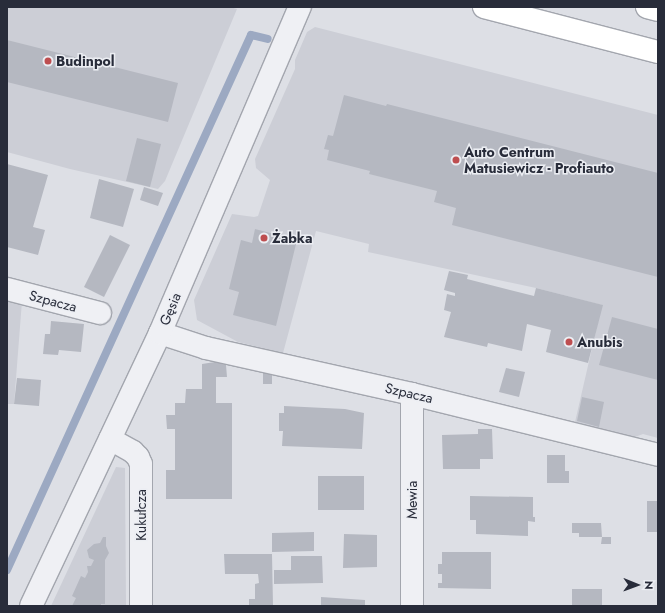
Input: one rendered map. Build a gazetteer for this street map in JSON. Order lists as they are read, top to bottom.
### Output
{
  "streets": {
    "street": [
      "Szpacza",
      "Gęsia",
      "Mewia",
      "Kukułcza"
    ]
  },
  "crossings": [
    ["Szpacza", "Gęsia"],
    ["Szpacza", "Mewia"],
    ["Gęsia", "Kukułcza"]
  ],
  "places": [
    "Budinpol",
    "Auto Centrum Matusiewicz - Profiauto",
    "Żabka",
    "Anubis"
  ],
  "north": "right"
}
